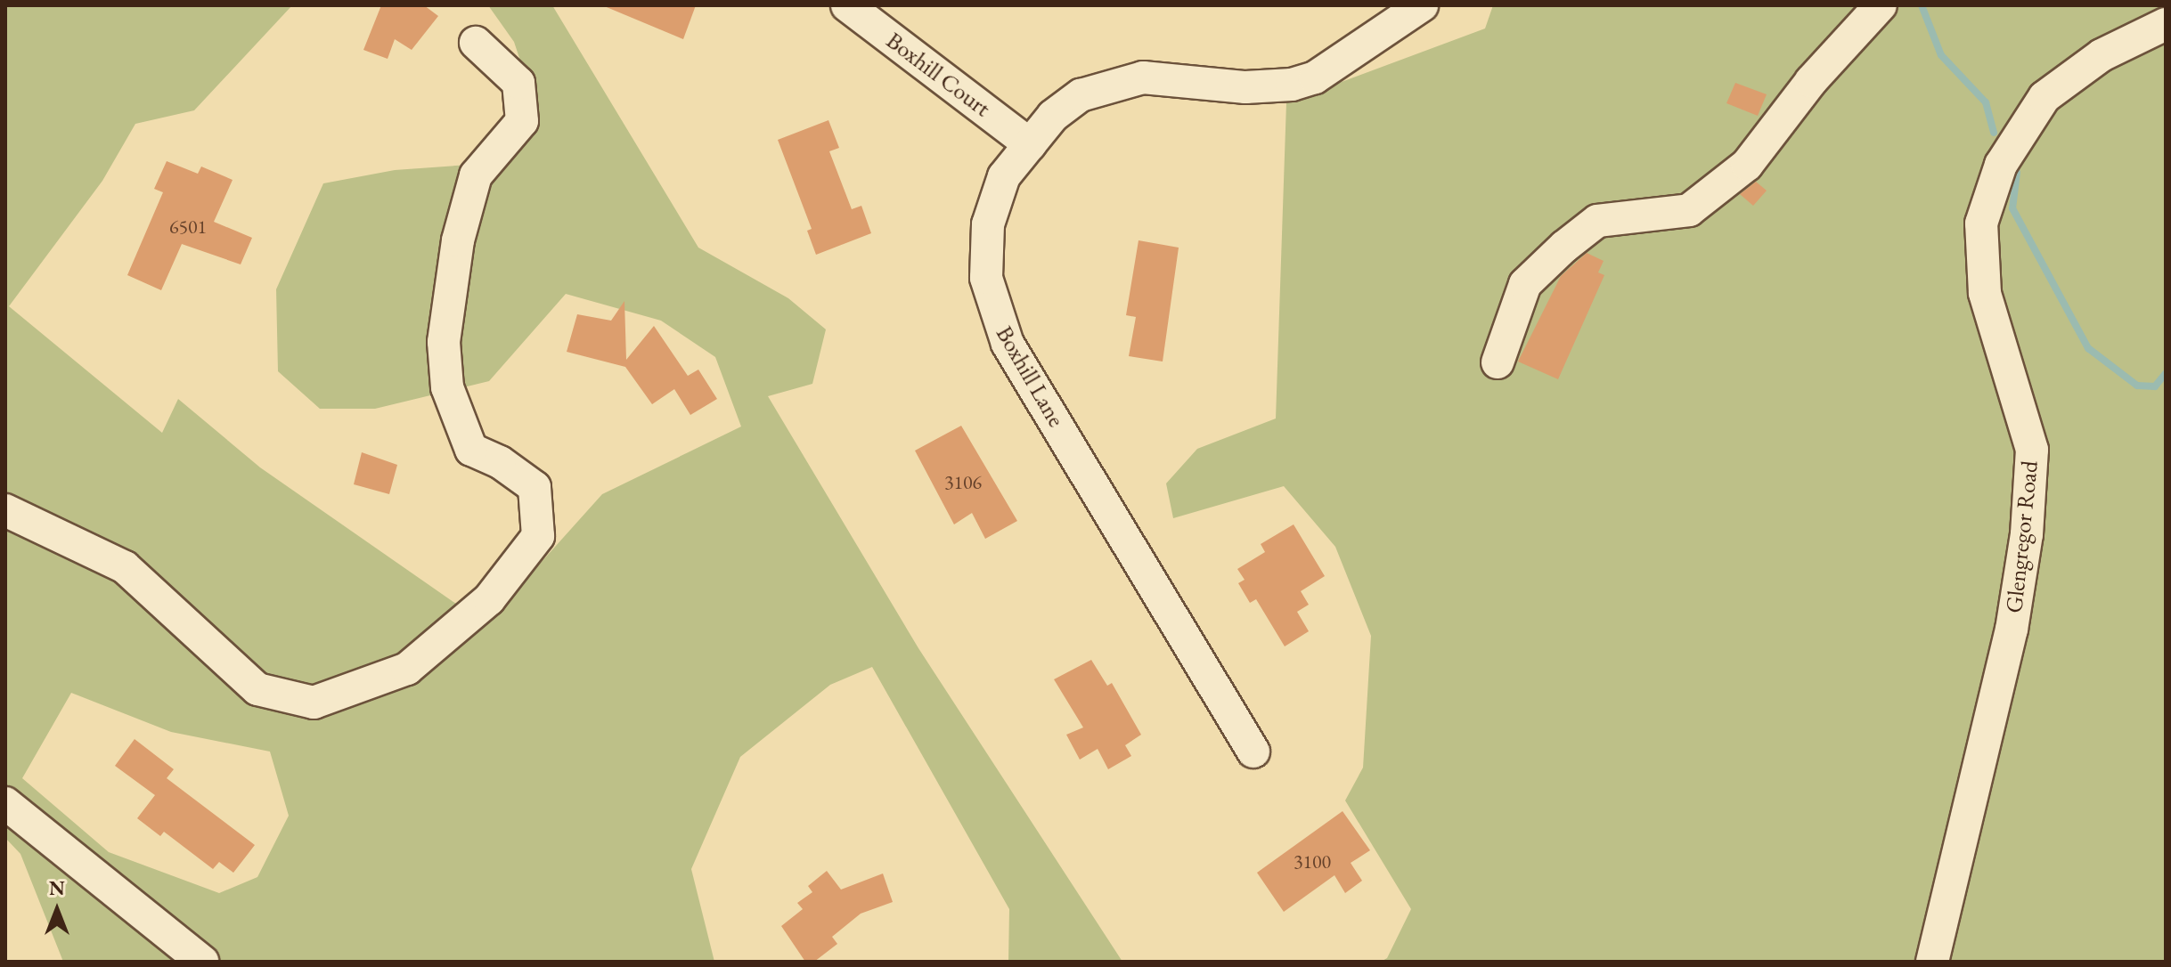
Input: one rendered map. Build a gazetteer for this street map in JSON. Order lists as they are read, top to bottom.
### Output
{
  "streets": {
    "street": ["Boxhill Court", "Boxhill Lane", "Glengregor Road"]
  },
  "crossings": [
    ["Boxhill Court", "Boxhill Lane"]
  ],
  "house_numbers": ["6501", "3106", "3100"],
  "north": "top"
}
